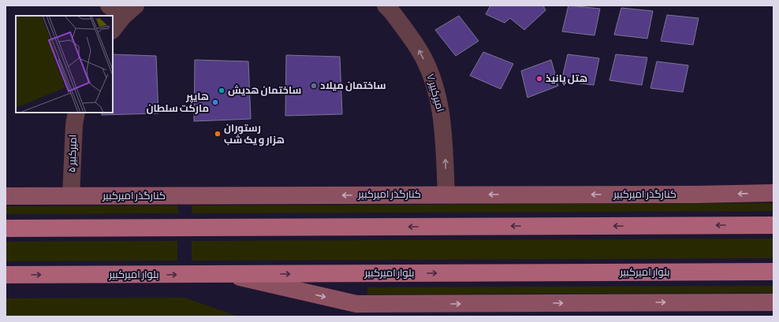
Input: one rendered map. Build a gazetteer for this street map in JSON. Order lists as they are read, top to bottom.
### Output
{
  "streets": {
    "main road": ["بلوار امیرکبیر"],
    "street": ["امیرکبیر ۷", "امیرکبیر ۵", "کنارگذر امیرکبیر"]
  },
  "crossings": [
    ["امیرکبیر ۷", "کنارگذر امیرکبیر"],
    ["امیرکبیر ۵", "کنارگذر امیرکبیر"]
  ],
  "one_way": ["امیرکبیر ۷"],
  "places": [
    "هتل پانیذ",
    "ساختمان میلاد",
    "ساختمان هدیش",
    "هایپر مارکت سلطان",
    "رستوران هزار و یک شب"
  ]
}
